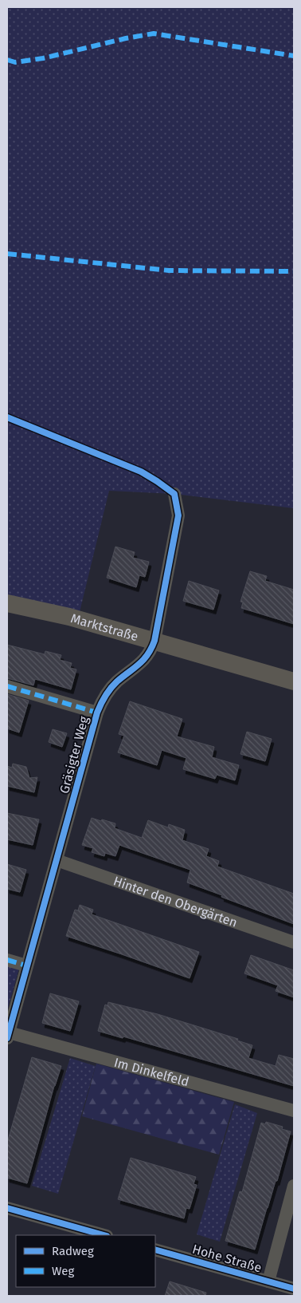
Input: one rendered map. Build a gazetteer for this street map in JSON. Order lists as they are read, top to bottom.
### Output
{
  "streets": {
    "street": [
      "Marktstraße",
      "Gräsigter Weg",
      "Hinter den Obergärten",
      "Im Dinkelfeld",
      "Hohe Straße"
    ]
  },
  "crossings": [
    ["Marktstraße", "Gräsigter Weg"],
    ["Gräsigter Weg", "Hinter den Obergärten"],
    ["Gräsigter Weg", "Im Dinkelfeld"]
  ],
  "legend": ["Radweg", "Weg"]
}
